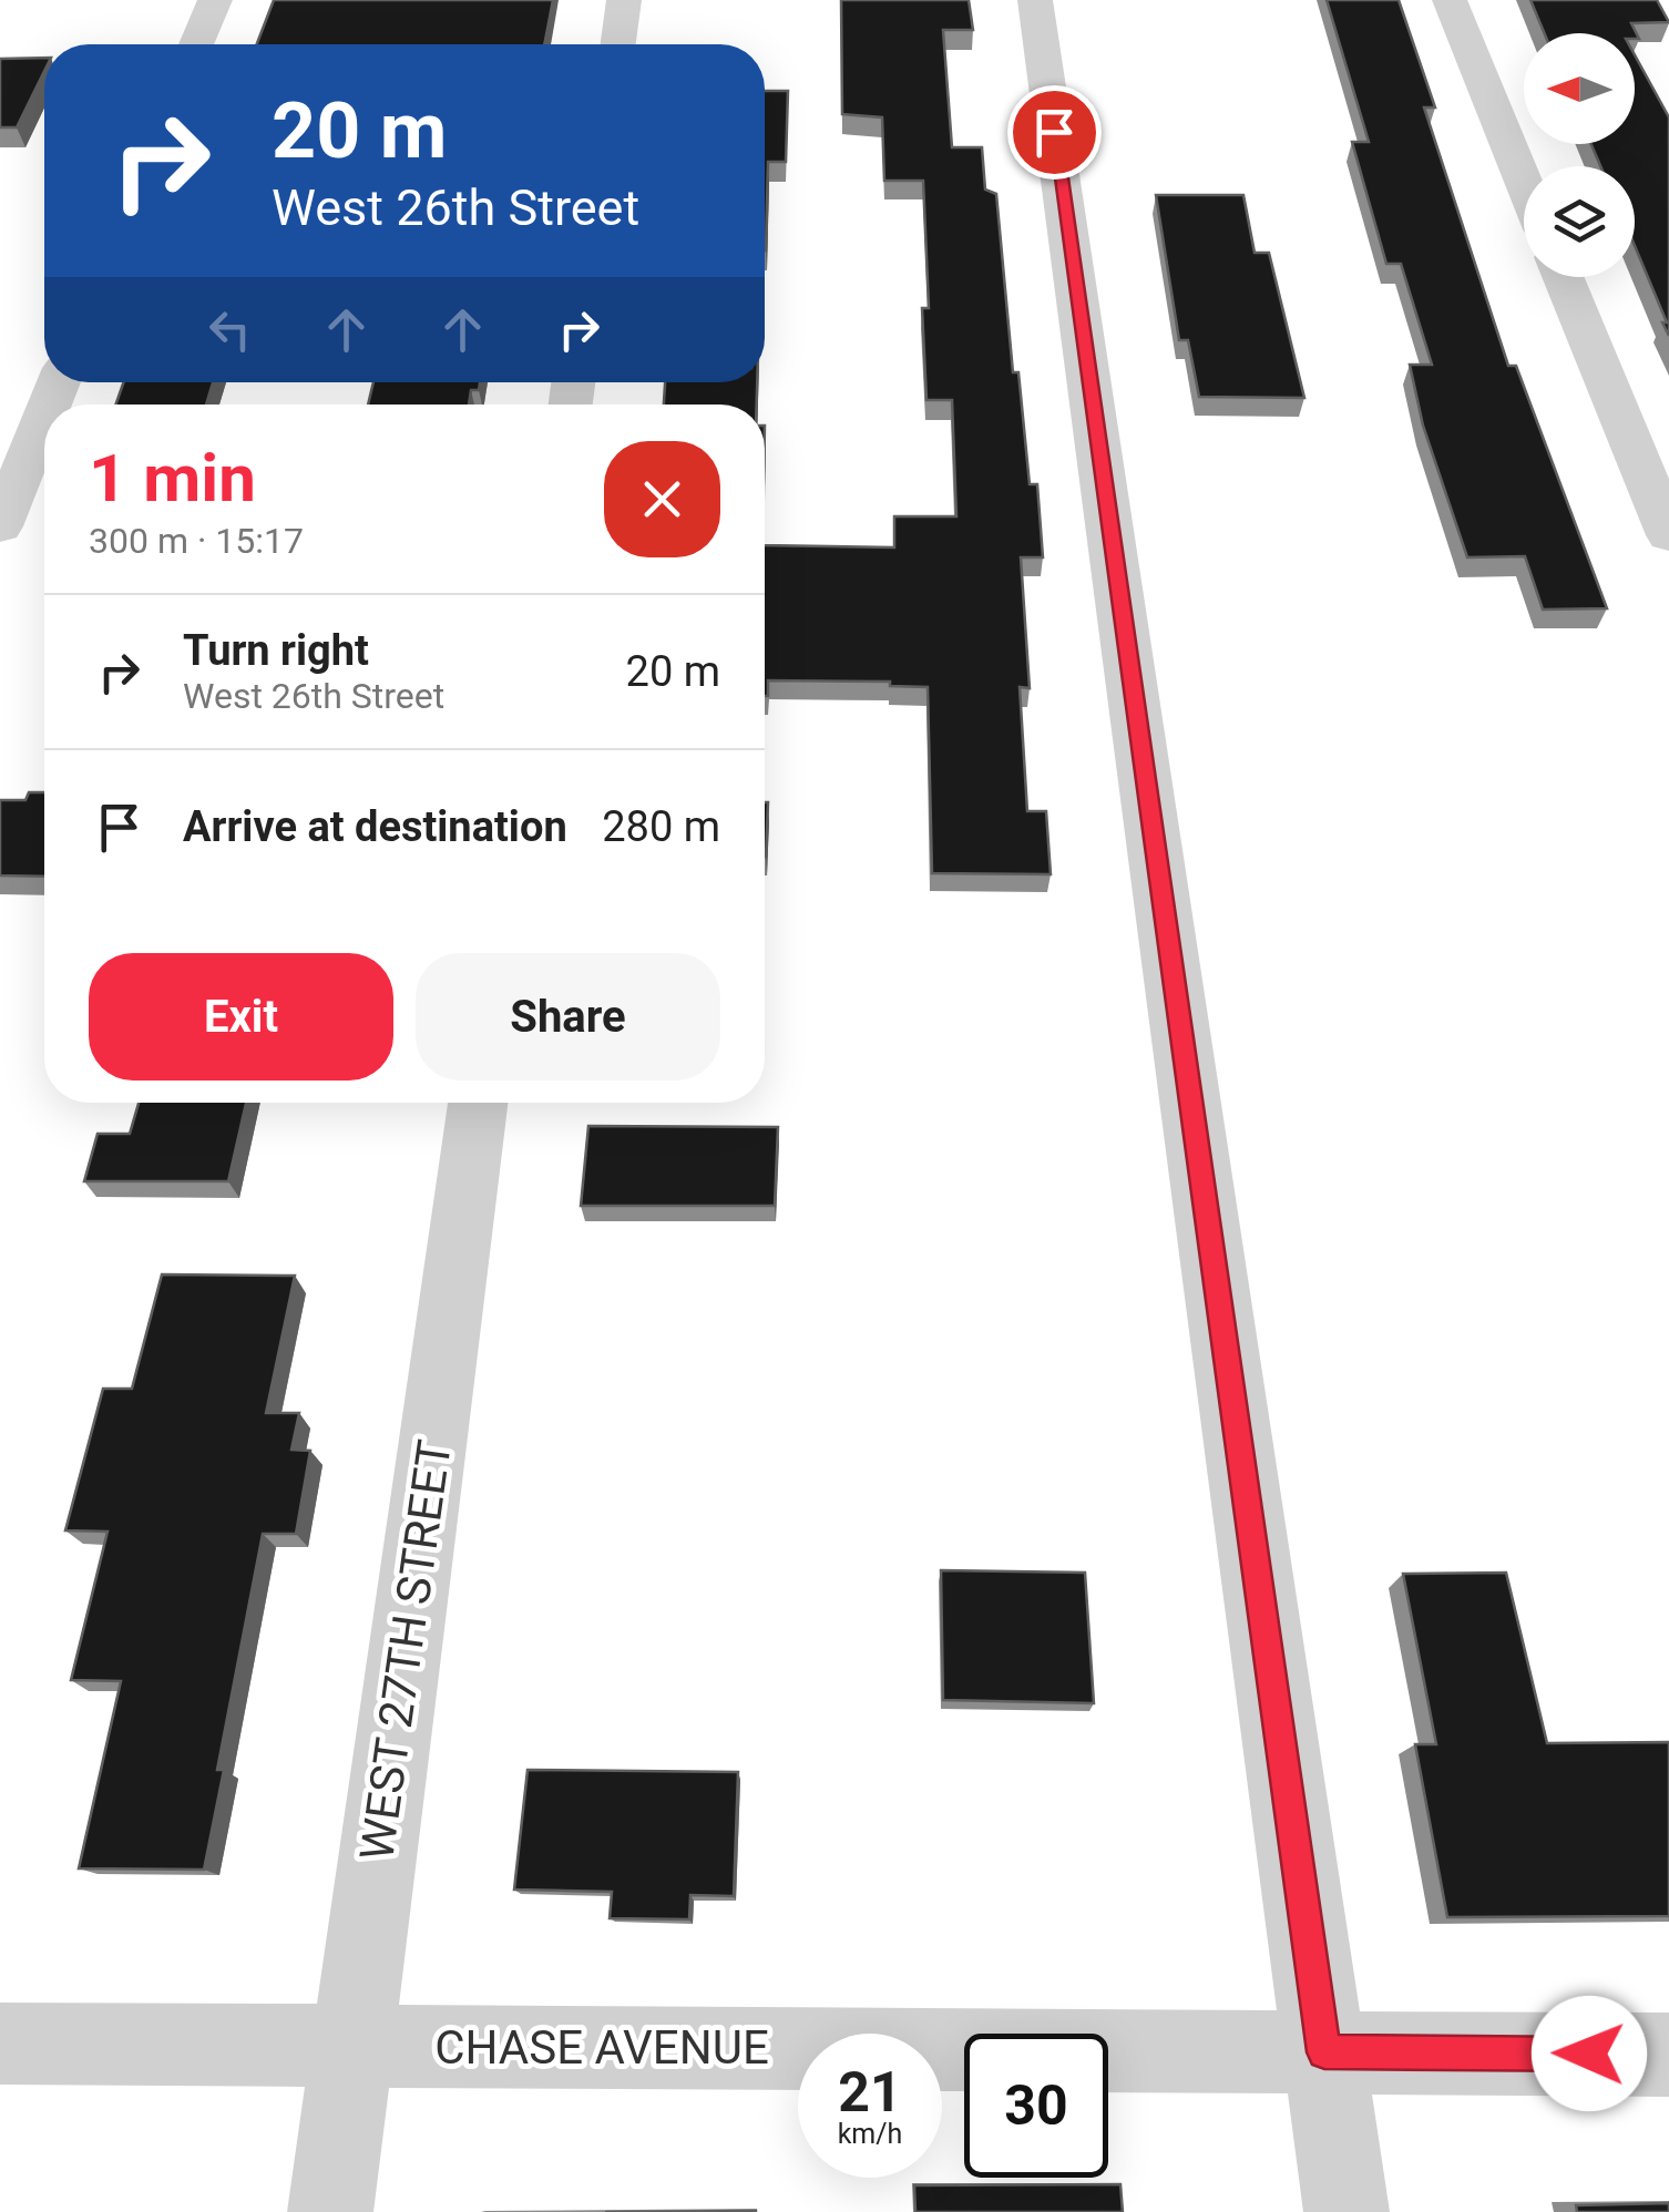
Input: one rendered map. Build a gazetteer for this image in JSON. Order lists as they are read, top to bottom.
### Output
{
  "streets": {
    "street": ["WEST 27TH STREET", "CHASE AVENUE"]
  },
  "crossings": [
    ["WEST 27TH STREET", "CHASE AVENUE"]
  ],
  "north": "left",
  "page": {
    "turn": ["20 m", "West 26th Street"],
    "heading": ["1 min", "300 m · 15:17"],
    "list": [
      {
        "name": "Turn right",
        "note": "West 26th Street",
        "value": "20 m"
      },
      {
        "name": "Arrive at destination",
        "value": "280 m"
      }
    ],
    "buttons": ["Exit", "Share"],
    "speed": "21 km/h",
    "limit": "30"
  }
}
